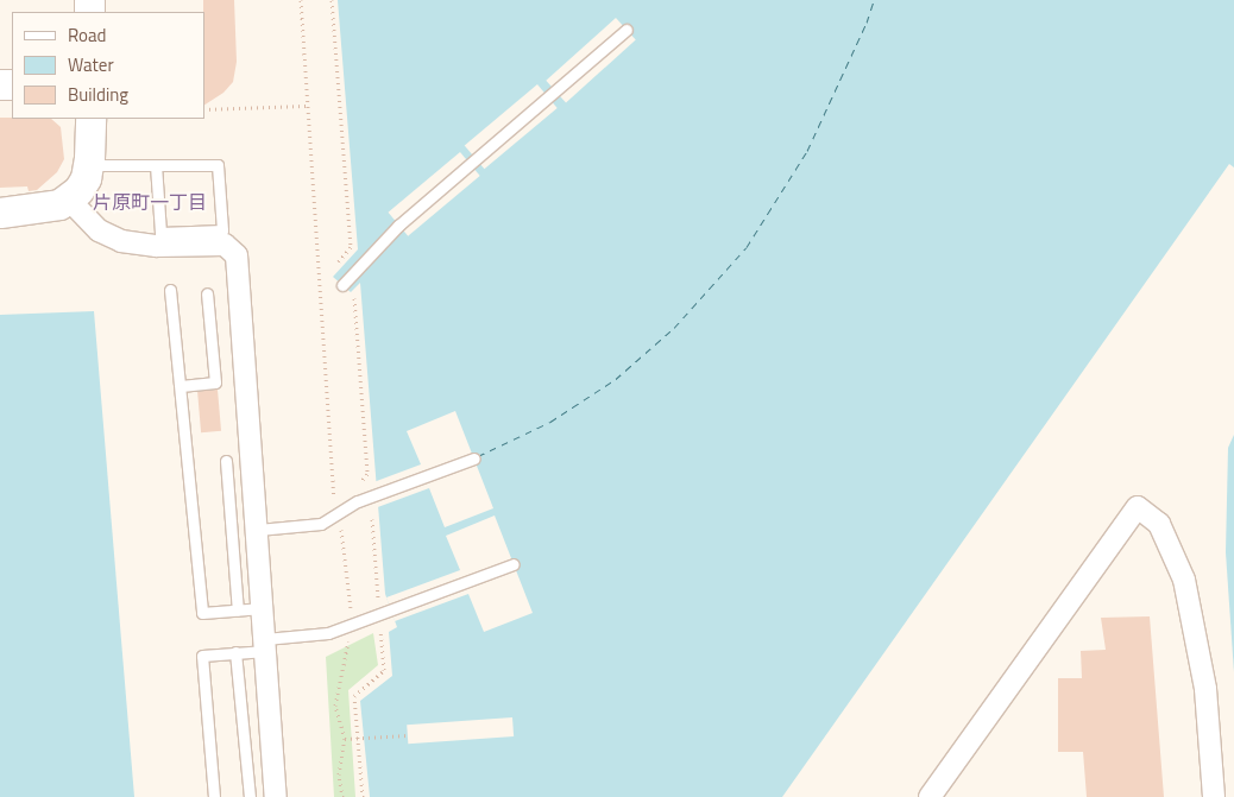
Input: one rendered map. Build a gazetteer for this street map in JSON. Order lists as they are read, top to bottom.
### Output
{
  "districts": ["片原町一丁目"],
  "legend": ["Road", "Water", "Building"]
}
